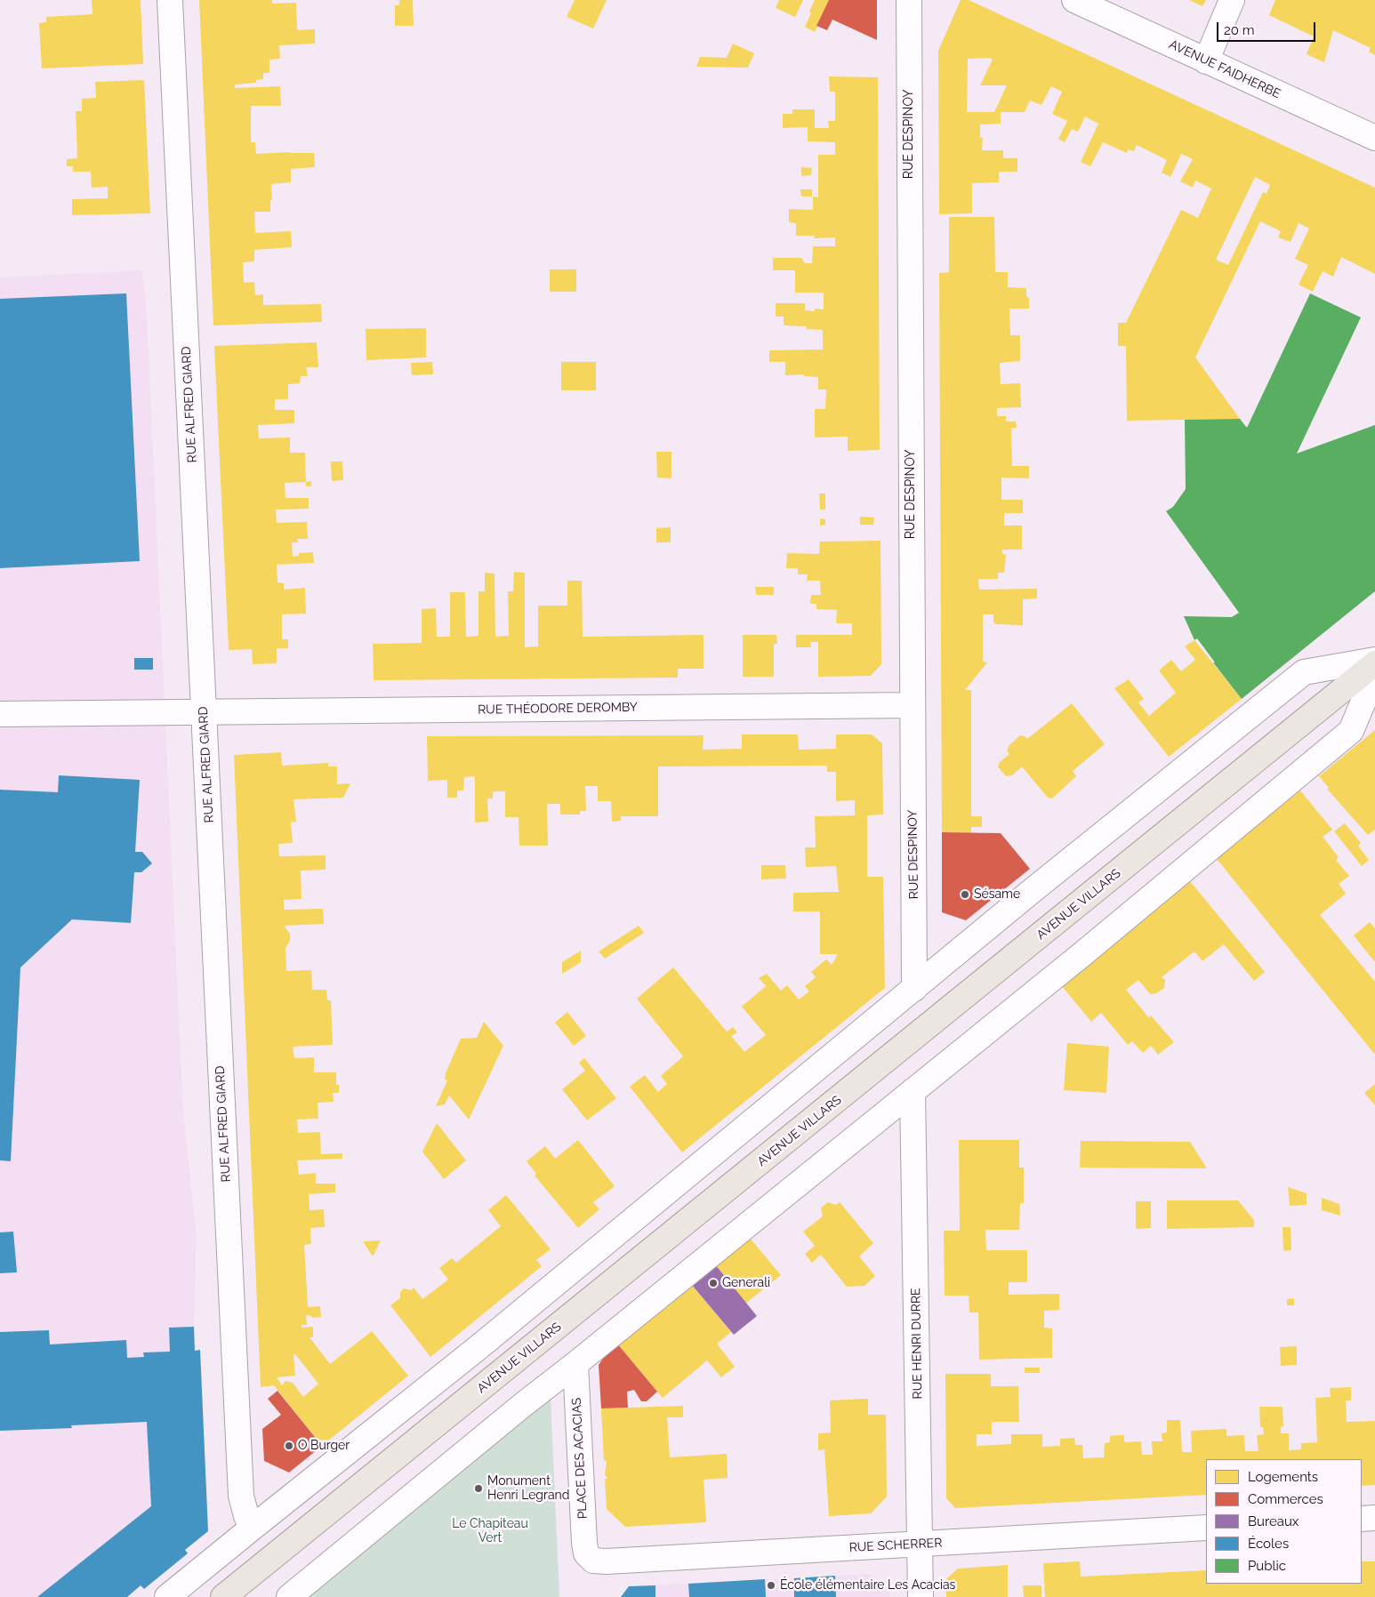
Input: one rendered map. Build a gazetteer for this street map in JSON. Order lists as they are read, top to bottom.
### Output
{
  "streets": {
    "main road": ["AVENUE VILLARS"],
    "street": [
      "AVENUE FAIDHERBE",
      "RUE DESPINOY",
      "RUE ALFRED GIARD",
      "RUE THÉODORE DEROMBY",
      "RUE HENRI DURRE",
      "PLACE DES ACACIAS",
      "RUE SCHERRER"
    ]
  },
  "crossings": [
    ["RUE DESPINOY", "RUE THÉODORE DEROMBY"],
    ["RUE ALFRED GIARD", "RUE THÉODORE DEROMBY"],
    ["RUE HENRI DURRE", "RUE SCHERRER"],
    ["PLACE DES ACACIAS", "RUE SCHERRER"]
  ],
  "parks": ["Le Chapiteau Vert"],
  "places": [
    "Sésame",
    "Generali",
    "O Burger",
    "Monument Henri Legrand",
    "École élémentaire Les Acacias"
  ],
  "legend": [
    "Logements",
    "Commerces",
    "Bureaux",
    "Écoles",
    "Public"
  ],
  "scale_bar": "20 m"
}
